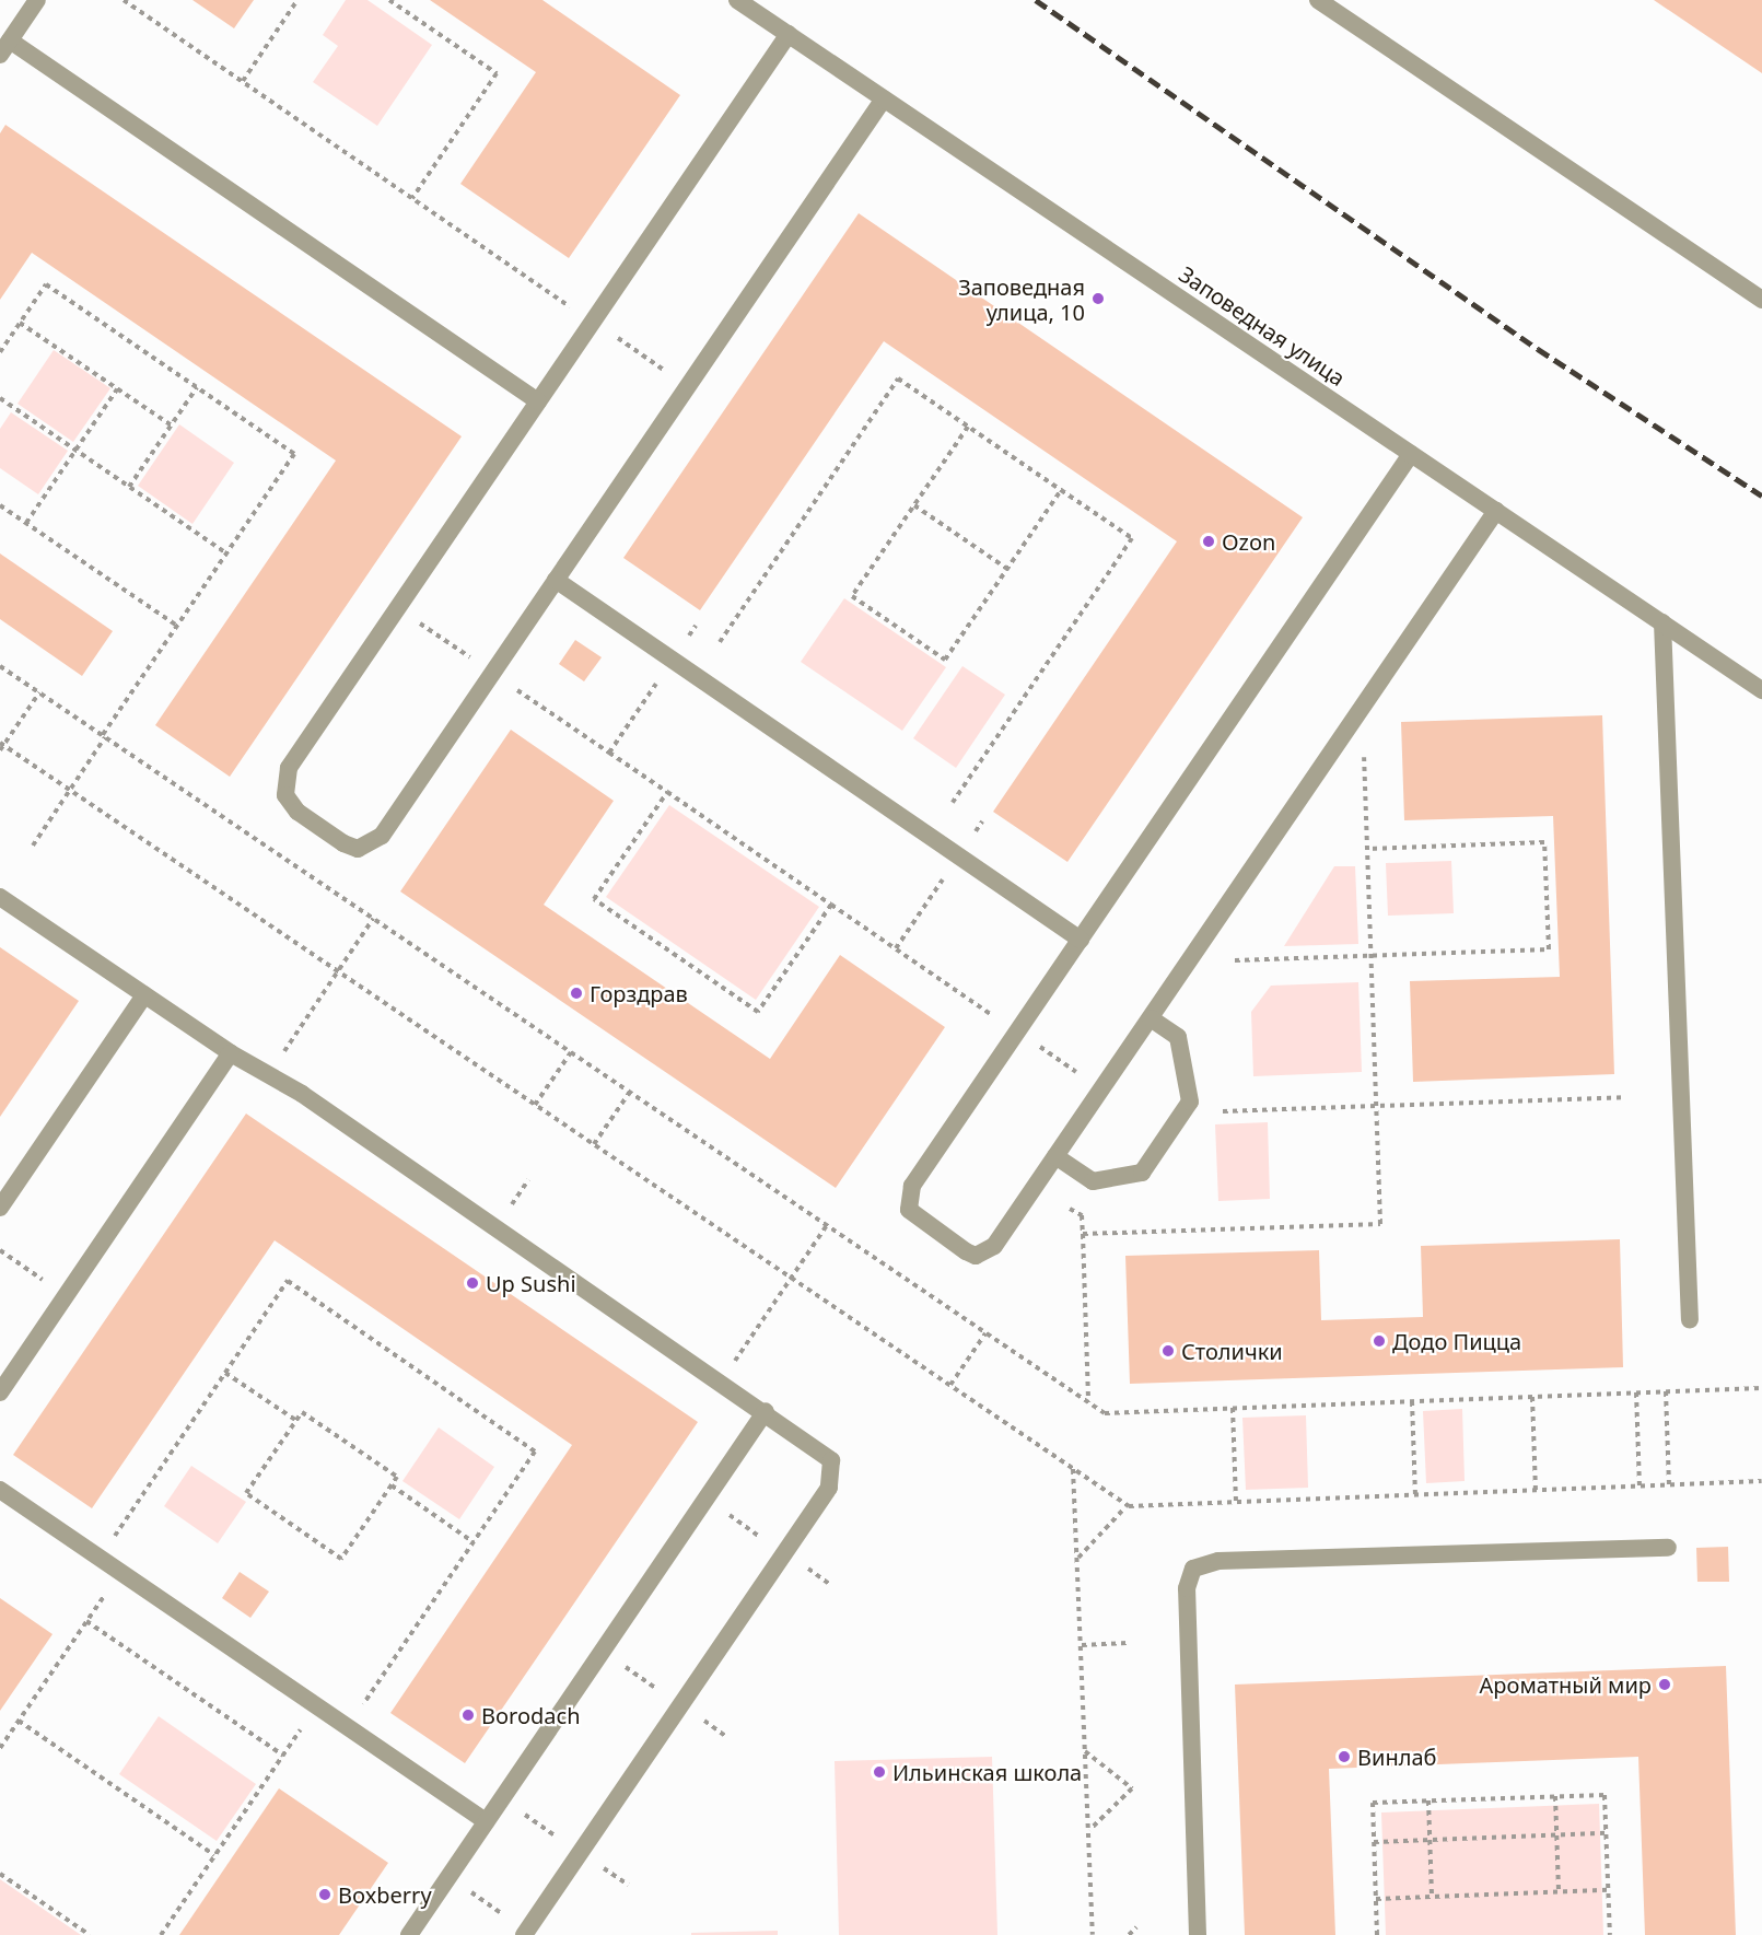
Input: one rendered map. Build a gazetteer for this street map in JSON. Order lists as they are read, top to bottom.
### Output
{
  "streets": {
    "street": ["Заповедная улица"]
  },
  "places": [
    "Заповедная улица, 10",
    "Ozon",
    "Горздрав",
    "Up Sushi",
    "Додо Пицца",
    "Столички",
    "Ароматный мир",
    "Borodach",
    "Винлаб",
    "Ильинская школа",
    "Boxberry"
  ]
}
